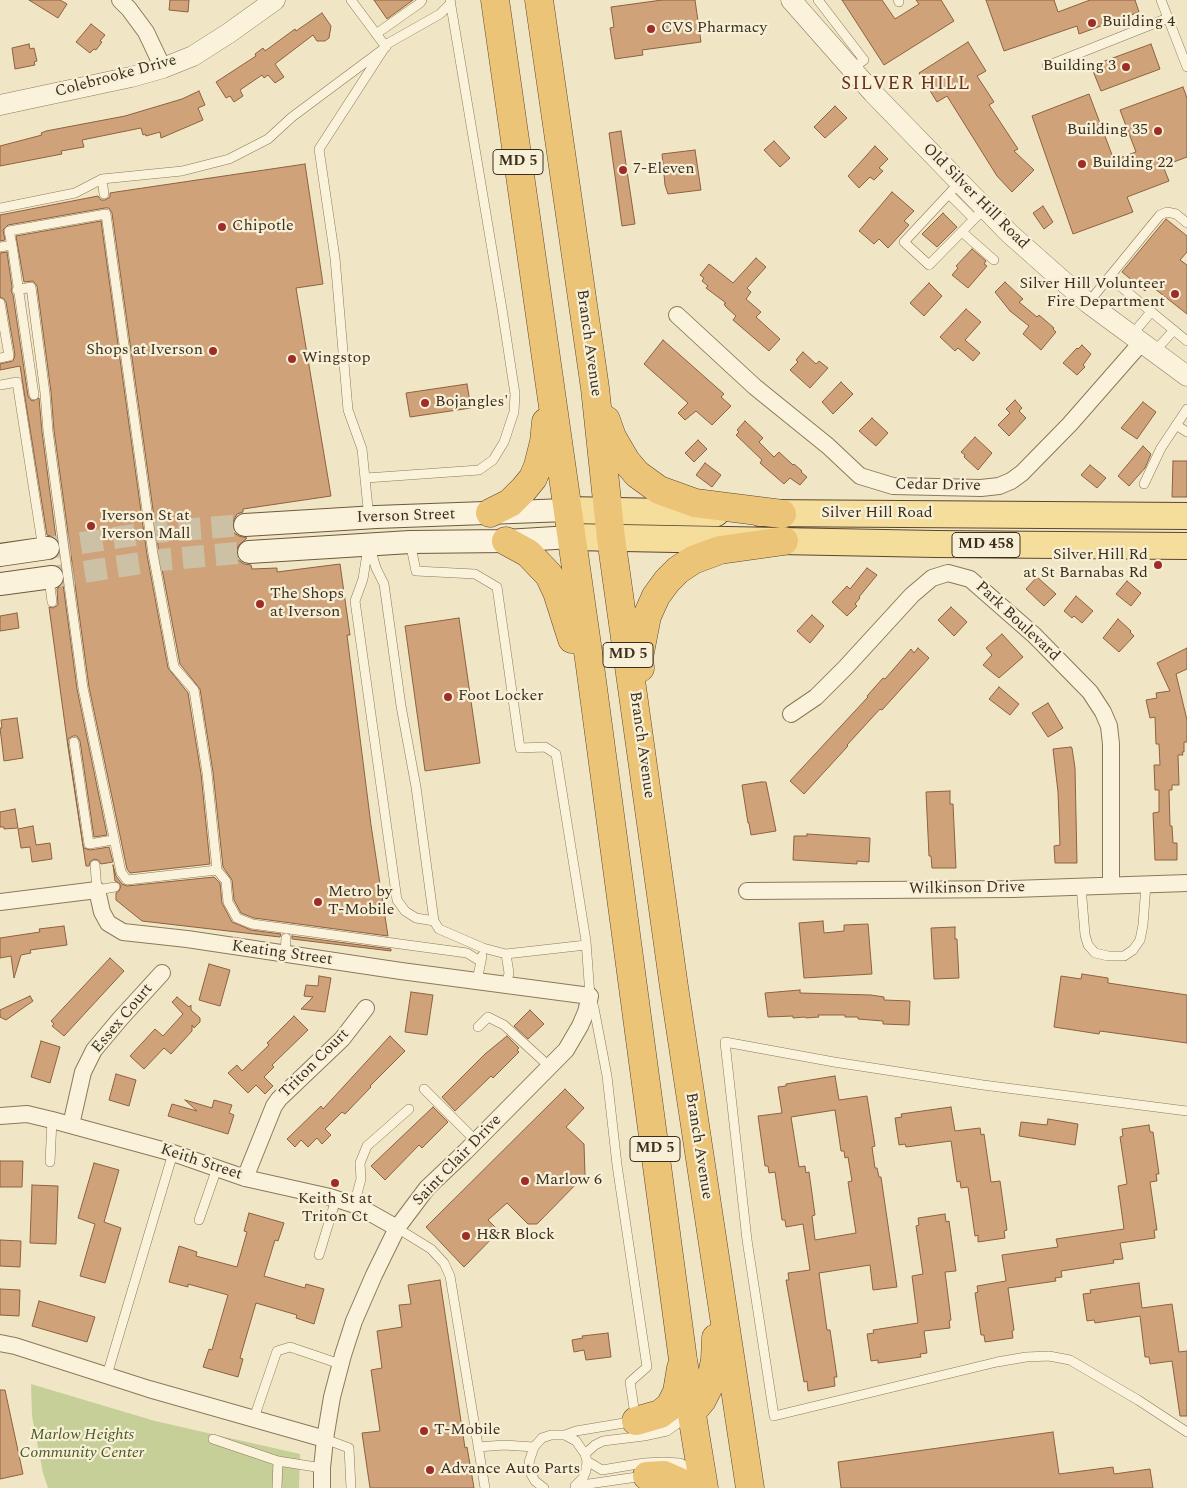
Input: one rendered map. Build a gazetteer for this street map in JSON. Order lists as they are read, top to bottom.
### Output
{
  "streets": {
    "highway": ["MD 5", "Branch Avenue"],
    "main road": ["Silver Hill Road", "Iverson Street", "MD 458"],
    "street": [
      "Colebrooke Drive",
      "Old Silver Hill Road",
      "Cedar Drive",
      "Park Boulevard",
      "Wilkinson Drive",
      "Keating Street",
      "Essex Court",
      "Triton Court",
      "Saint Clair Drive",
      "Keith Street"
    ]
  },
  "crossings": [
    ["MD 5", "Silver Hill Road"],
    ["MD 5", "Iverson Street"],
    ["Old Silver Hill Road", "Cedar Drive"],
    ["Branch Avenue", "Silver Hill Road"],
    ["Silver Hill Road", "Iverson Street"],
    ["Park Boulevard", "Wilkinson Drive"],
    ["Keating Street", "Saint Clair Drive"],
    ["Essex Court", "Keith Street"],
    ["Triton Court", "Keith Street"],
    ["Saint Clair Drive", "Keith Street"]
  ],
  "districts": ["SILVER HILL"],
  "parks": ["Marlow Heights Community Center"],
  "places": [
    "Building 4",
    "CVS Pharmacy",
    "Building 3",
    "Building 35",
    "Building 22",
    "7-Eleven",
    "Chipotle",
    "Silver Hill Volunteer Fire Department",
    "Shops at Iverson",
    "Wingstop",
    "Bojangles'",
    "Iverson St at Iverson Mall",
    "Silver Hill Rd at St Barnabas Rd",
    "The Shops at Iverson",
    "Foot Locker",
    "Metro by T-Mobile",
    "Marlow 6",
    "Keith St at Triton Ct",
    "H&R Block",
    "T-Mobile",
    "Advance Auto Parts"
  ]
}
